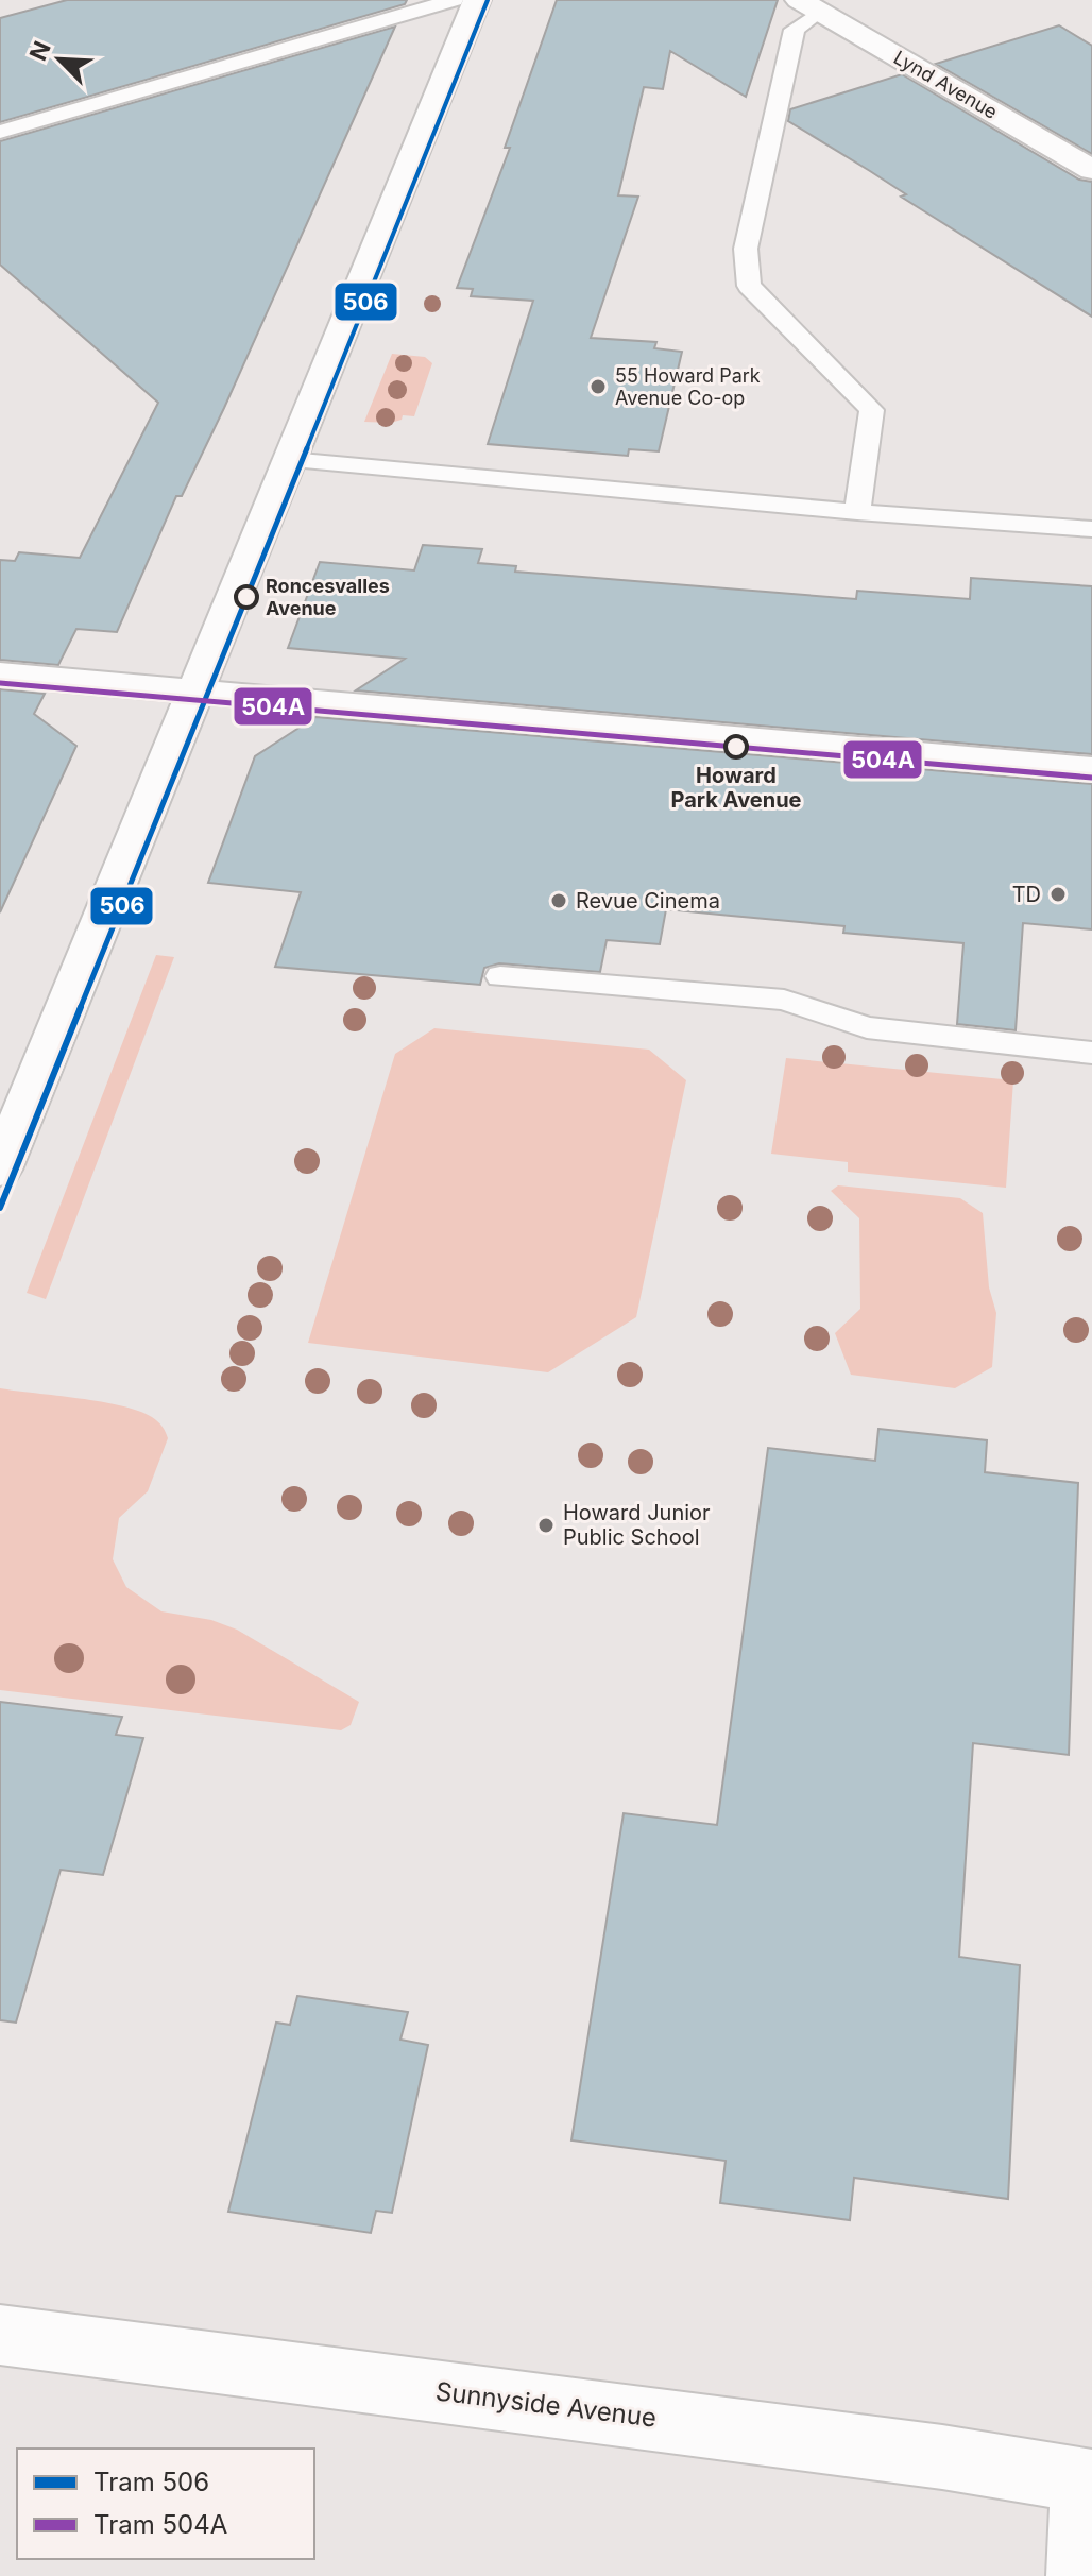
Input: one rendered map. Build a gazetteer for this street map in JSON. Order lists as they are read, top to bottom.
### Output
{
  "streets": {
    "street": ["Lynd Avenue", "Sunnyside Avenue"]
  },
  "places": [
    "55 Howard Park Avenue Co-op",
    "Roncesvalles Avenue",
    "Howard Park Avenue",
    "TD",
    "Revue Cinema",
    "Howard Junior Public School"
  ],
  "lines": ["tram line 506", "tram line 504A"],
  "legend": ["Tram 506", "Tram 504A"],
  "north": "top left"
}
